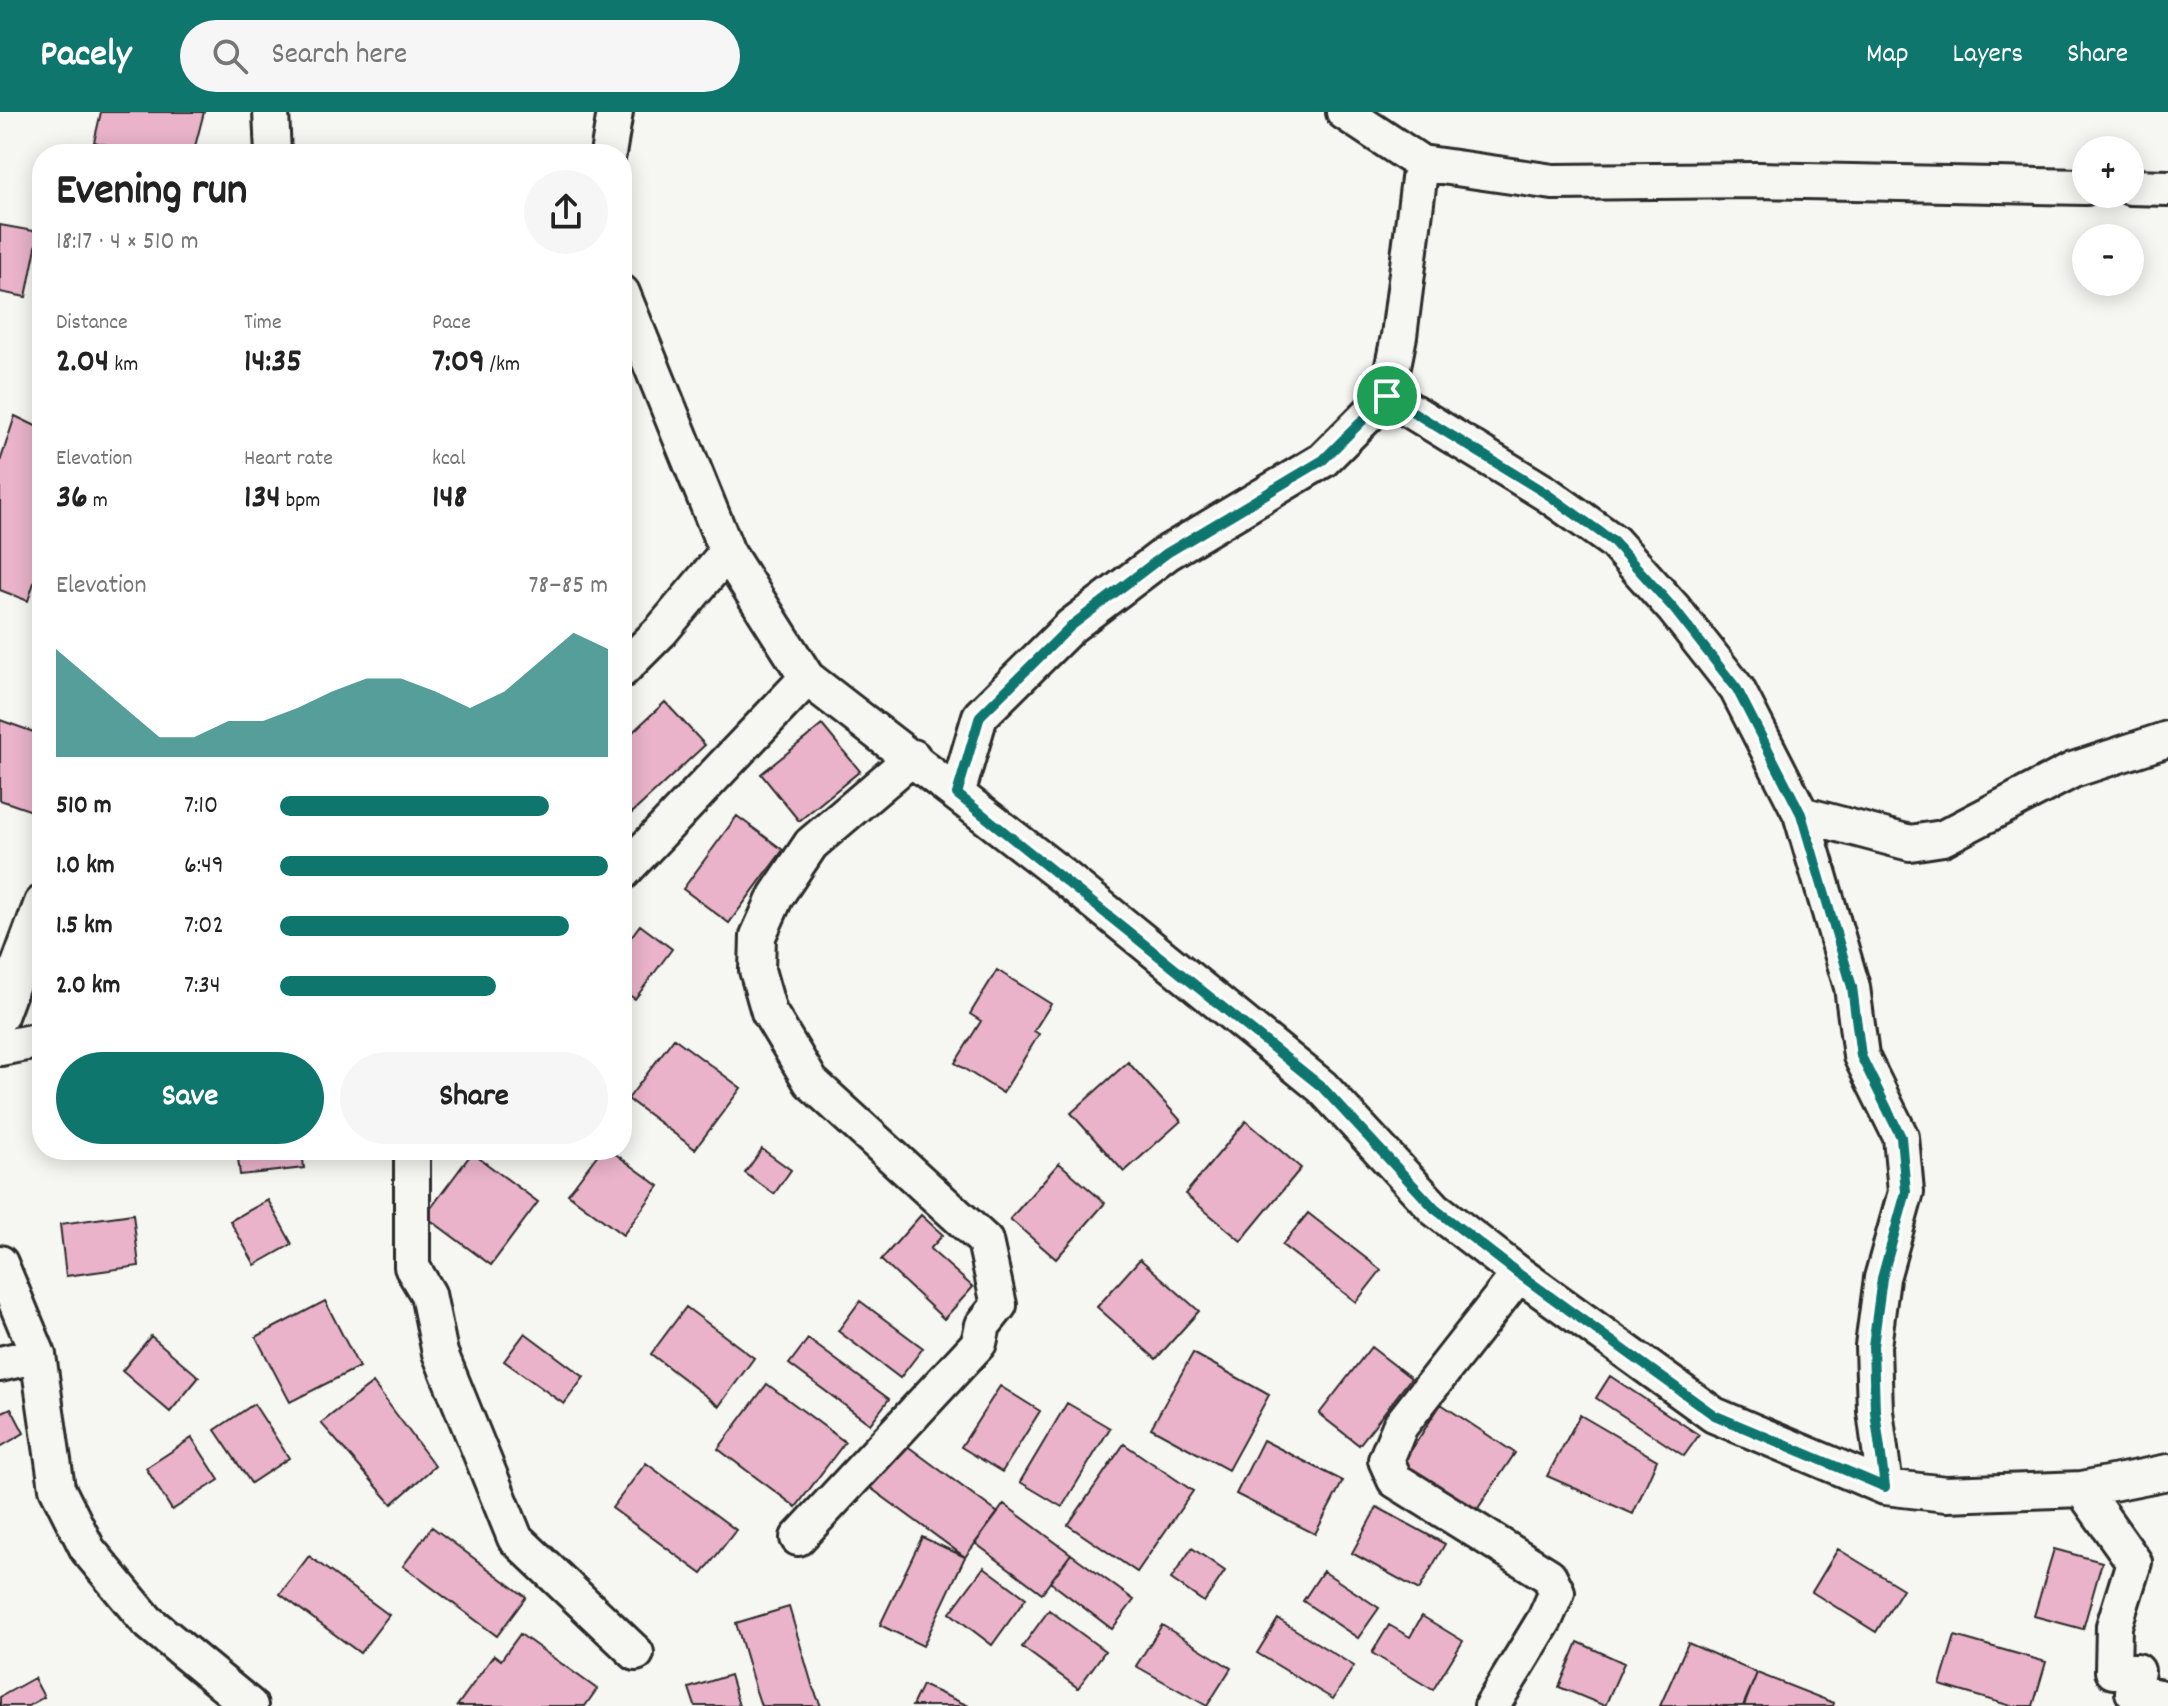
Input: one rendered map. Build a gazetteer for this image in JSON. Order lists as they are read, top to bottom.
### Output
{
  "page": {
    "header": "Pacely",
    "search": "Search here",
    "nav": ["Map", "Layers", "Share"],
    "map_buttons": ["+", "−"],
    "heading": ["Evening run", "18:17 · 4 × 510 m"],
    "stats": [
      ["Distance", "2.04 km"],
      ["Time", "14:35"],
      ["Pace", "7:09 /km"],
      ["Elevation", "36 m"],
      ["Heart rate", "134 bpm"],
      ["kcal", "148"]
    ],
    "chart": ["Elevation", "78–85 m"],
    "list": [
      {
        "name": "510 m",
        "note": "7:10"
      },
      {
        "name": "1.0 km",
        "note": "6:49"
      },
      {
        "name": "1.5 km",
        "note": "7:02"
      },
      {
        "name": "2.0 km",
        "note": "7:34"
      }
    ],
    "buttons": ["Save", "Share"]
  }
}
